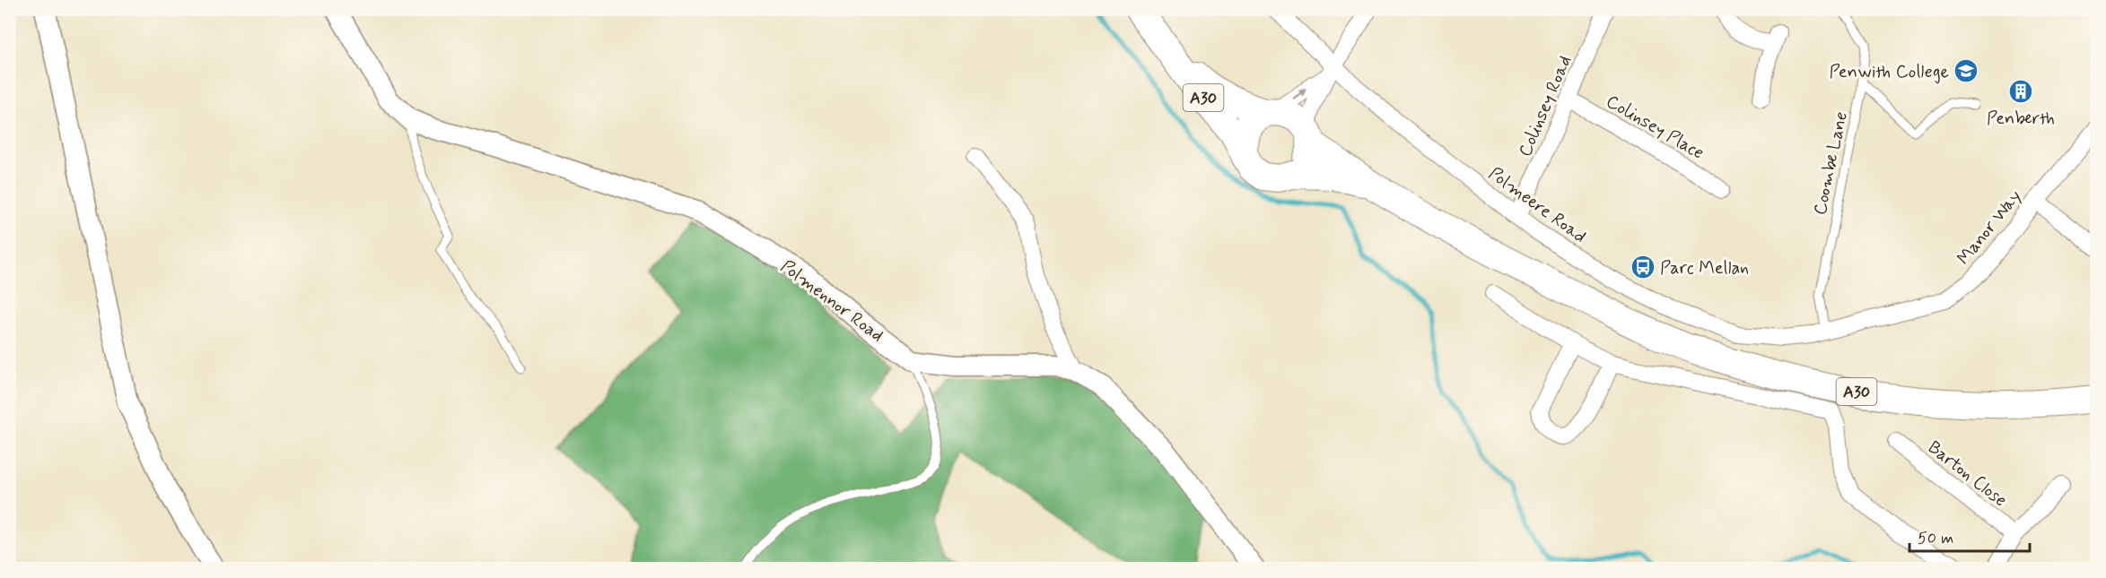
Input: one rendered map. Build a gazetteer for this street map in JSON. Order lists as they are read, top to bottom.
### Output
{
  "streets": {
    "highway": ["A30"],
    "street": [
      "Colinsey Road",
      "Colinsey Place",
      "Polmeere Road",
      "Manor Way",
      "Polmennor Road",
      "Barton Close"
    ],
    "lane": ["Coombe Lane"]
  },
  "crossings": [
    ["Colinsey Road", "Colinsey Place"],
    ["Colinsey Road", "Polmeere Road"],
    ["Coombe Lane", "Polmeere Road"],
    ["Coombe Lane", "Manor Way"],
    ["Polmeere Road", "Manor Way"]
  ],
  "places": {
    "school or university": ["Penwith College"],
    "building": ["Penberth"],
    "bus stop": ["Parc Mellan"]
  },
  "scale_bar": "50 m"
}
